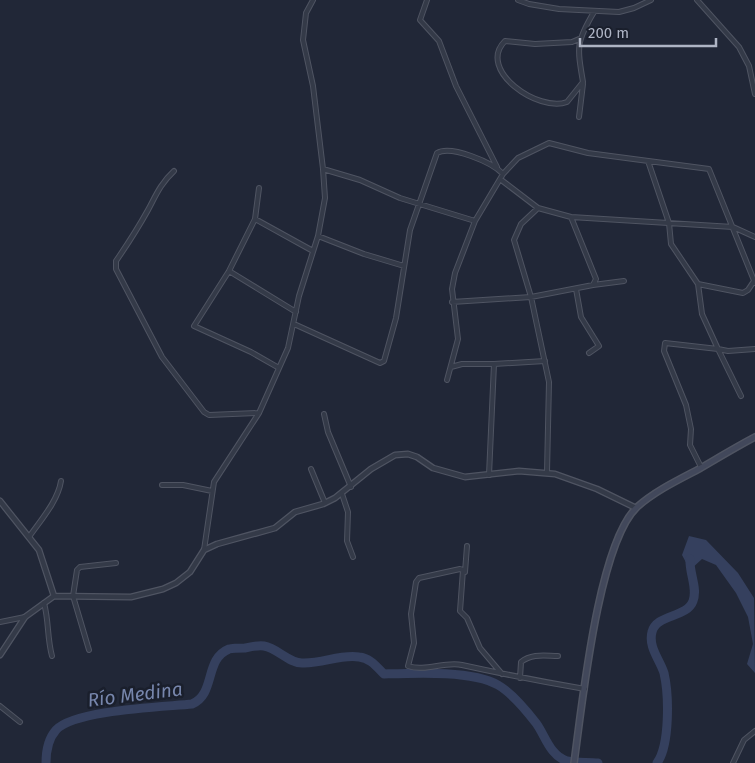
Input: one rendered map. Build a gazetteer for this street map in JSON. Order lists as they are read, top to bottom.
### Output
{
  "water": ["Río Medina"],
  "scale_bar": "200 m"
}
